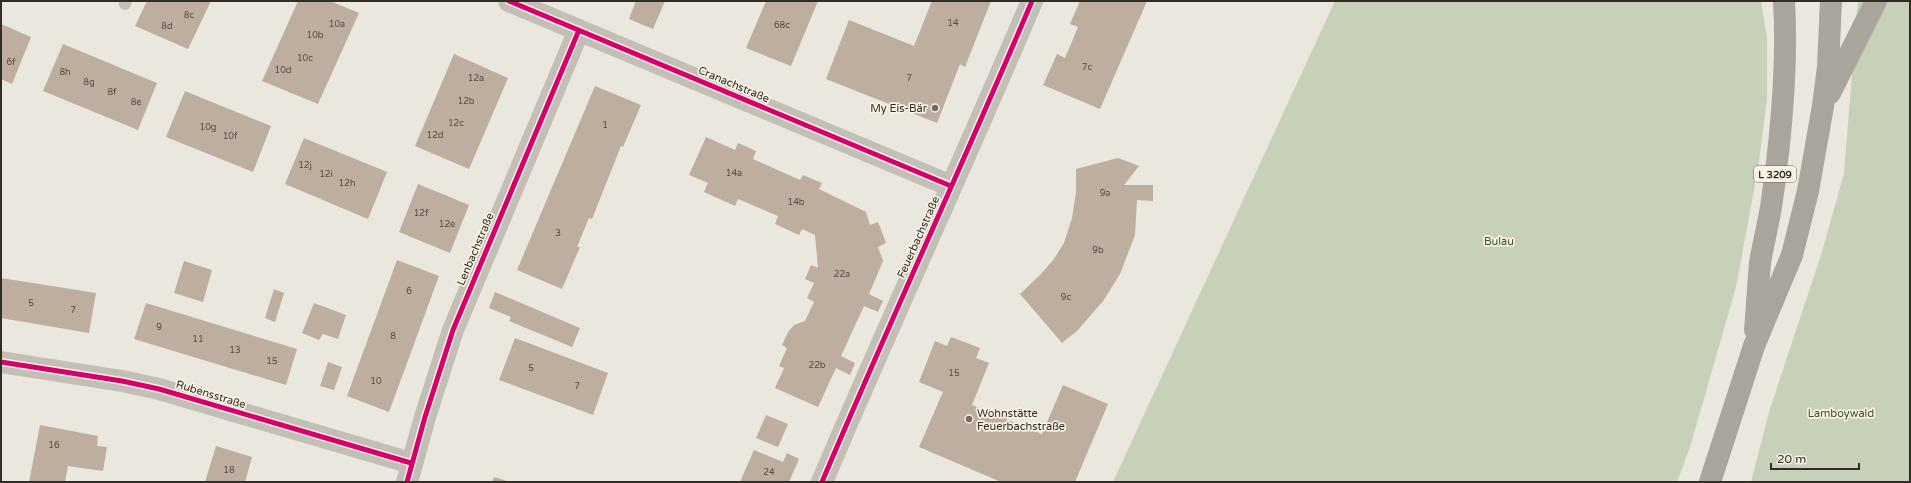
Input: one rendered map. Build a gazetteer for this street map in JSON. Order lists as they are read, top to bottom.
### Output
{
  "streets": {
    "highway": ["L 3209"],
    "street": [
      "Cranachstraße",
      "Feuerbachstraße",
      "Lenbachstraße",
      "Rubensstraße"
    ]
  },
  "crossings": [
    ["Cranachstraße", "Feuerbachstraße"],
    ["Cranachstraße", "Lenbachstraße"],
    ["Lenbachstraße", "Rubensstraße"]
  ],
  "parks": ["Bulau", "Lamboywald"],
  "places": ["My Eis-Bär", "Wohnstätte Feuerbachstraße"],
  "house_numbers": [
    "8c",
    "14",
    "10a",
    "68c",
    "8d",
    "10b",
    "10c",
    "6f",
    "7c",
    "10d",
    "8h",
    "12a",
    "7",
    "8g",
    "8f",
    "12b",
    "8e",
    "12c",
    "1",
    "10g",
    "12d",
    "10f",
    "12j",
    "14a",
    "12i",
    "12h",
    "9a",
    "14b",
    "12f",
    "12e",
    "3",
    "9b",
    "22a",
    "6",
    "9c",
    "5",
    "7",
    "9",
    "8",
    "11",
    "13",
    "15",
    "22b",
    "5",
    "15",
    "10",
    "7",
    "16",
    "18",
    "24"
  ],
  "scale_bar": "20 m"
}
